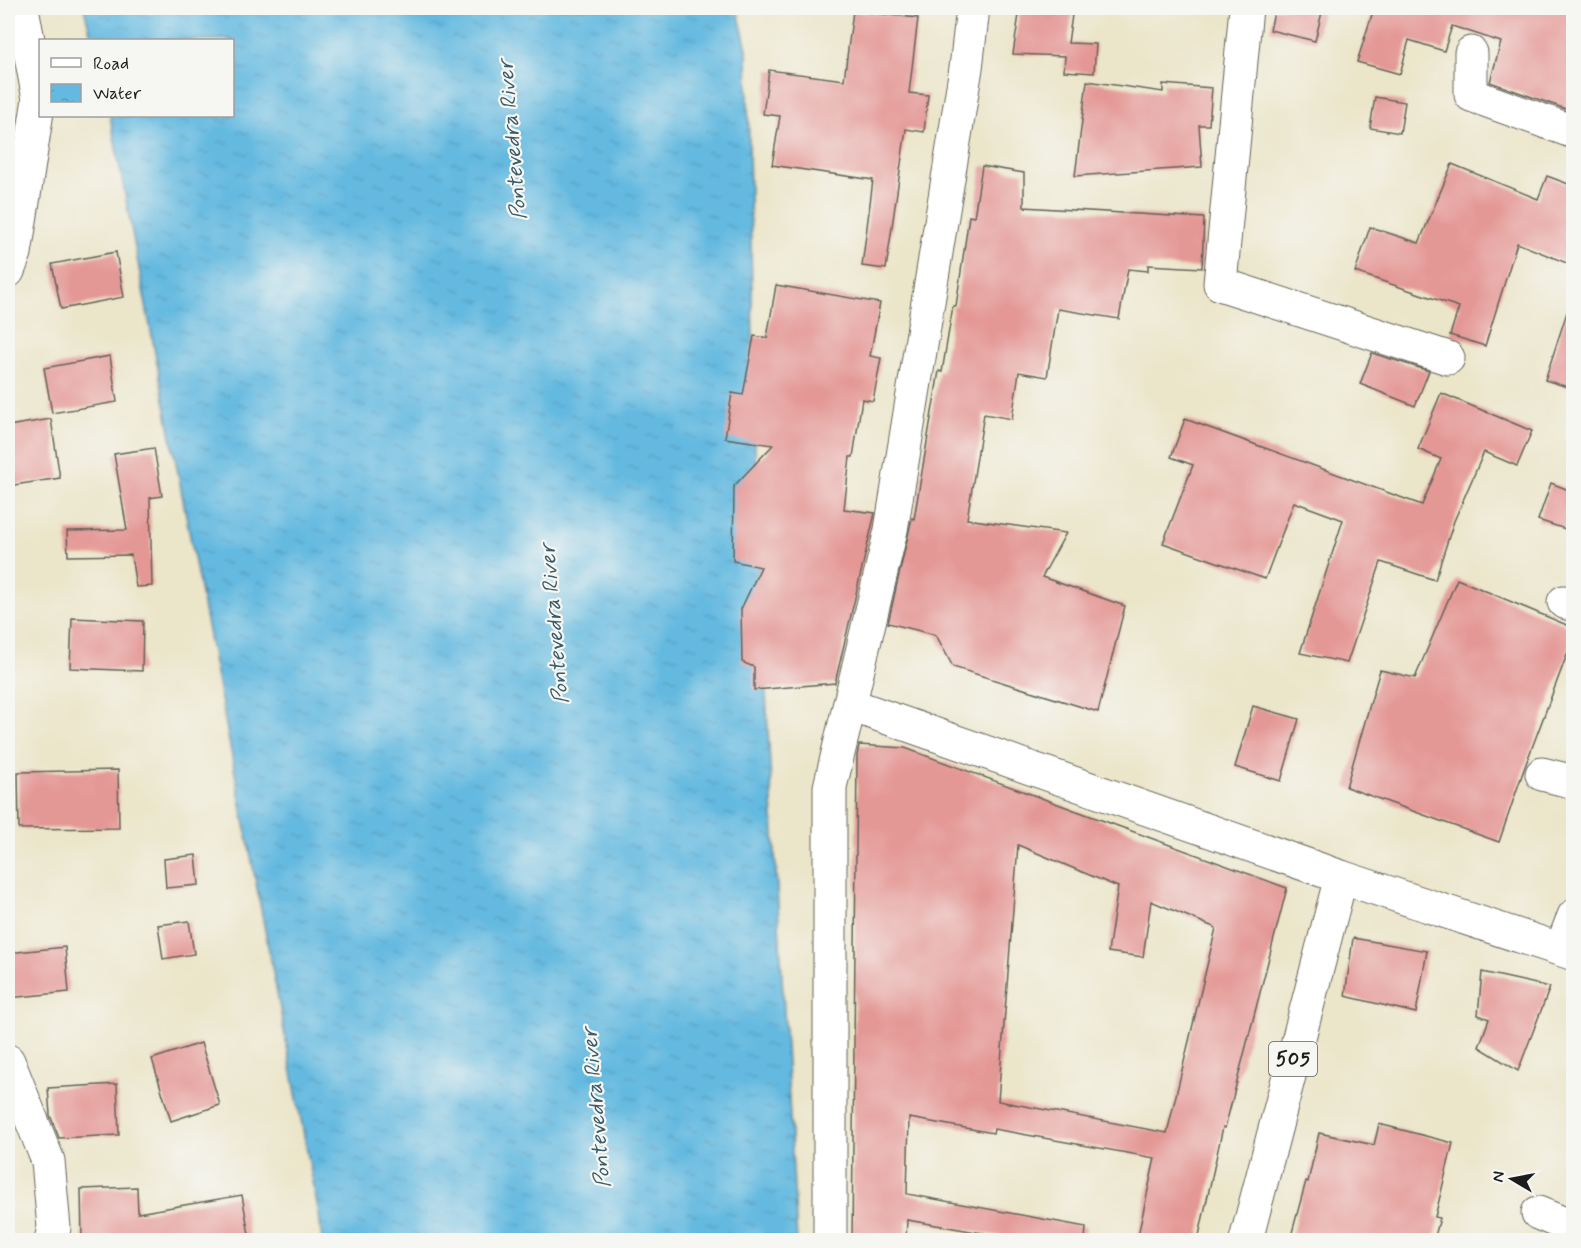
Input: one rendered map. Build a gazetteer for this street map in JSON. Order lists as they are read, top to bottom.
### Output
{
  "streets": {
    "street": ["505"]
  },
  "water": ["Pontevedra River"],
  "legend": ["Road", "Water"],
  "north": "left"
}
